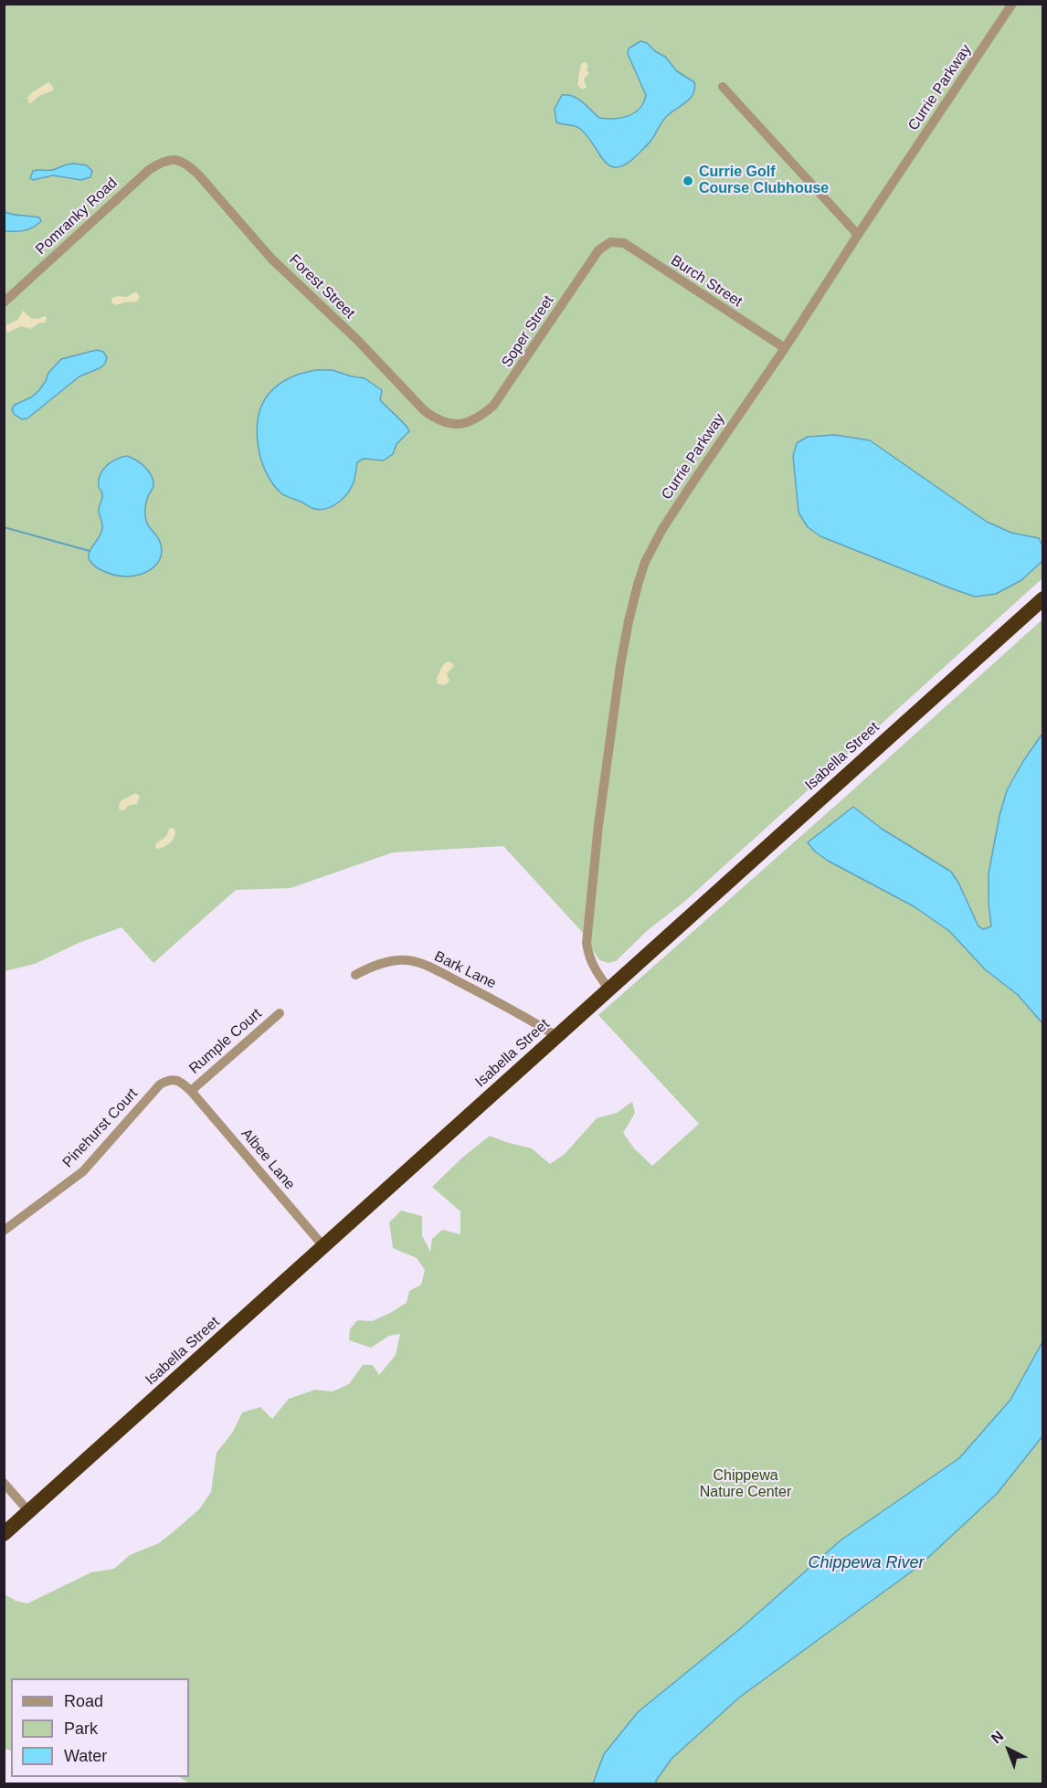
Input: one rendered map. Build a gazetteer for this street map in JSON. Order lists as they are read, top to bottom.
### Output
{
  "streets": {
    "highway": ["Isabella Street"],
    "street": [
      "Currie Parkway",
      "Pomranky Road",
      "Burch Street",
      "Forest Street",
      "Soper Street",
      "Bark Lane",
      "Rumple Court",
      "Pinehurst Court",
      "Albee Lane"
    ]
  },
  "crossings": [
    ["Currie Parkway", "Burch Street"],
    ["Currie Parkway", "Isabella Street"],
    ["Pomranky Road", "Forest Street"],
    ["Burch Street", "Soper Street"],
    ["Forest Street", "Soper Street"],
    ["Isabella Street", "Bark Lane"],
    ["Isabella Street", "Albee Lane"],
    ["Rumple Court", "Pinehurst Court"],
    ["Rumple Court", "Albee Lane"],
    ["Pinehurst Court", "Albee Lane"]
  ],
  "water": ["Chippewa River"],
  "parks": ["Chippewa Nature Center"],
  "places": ["Currie Golf Course Clubhouse"],
  "legend": ["Road", "Park", "Water"],
  "north": "top left"
}
